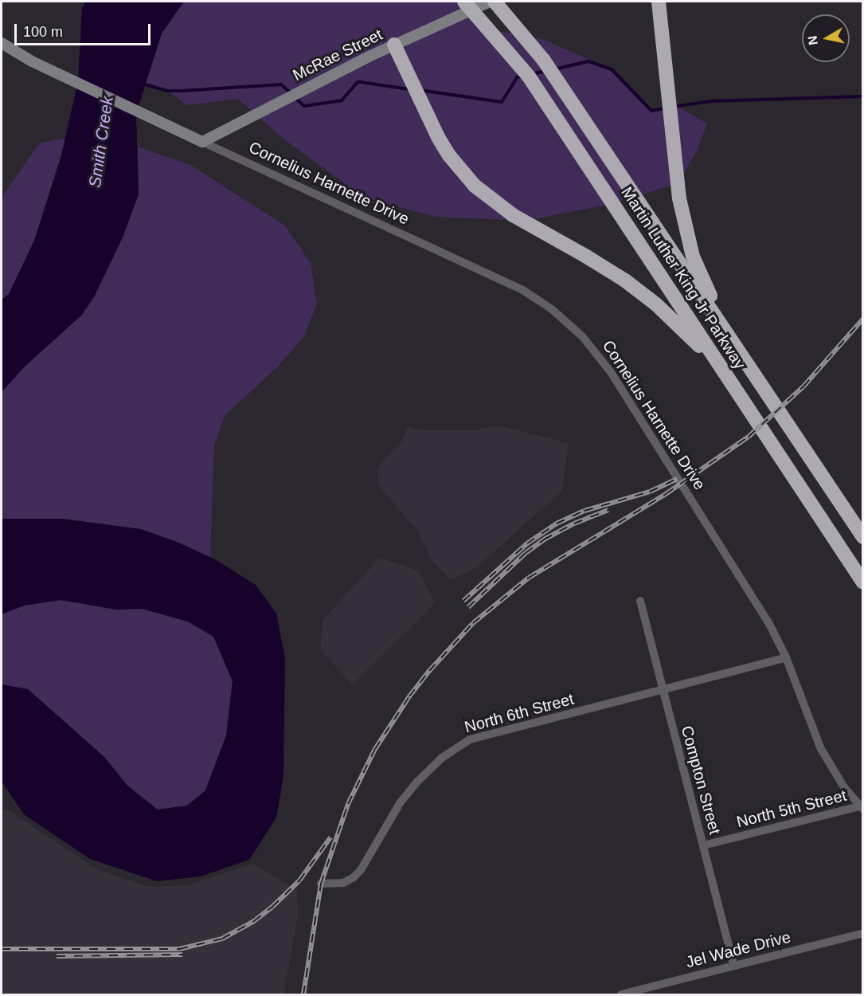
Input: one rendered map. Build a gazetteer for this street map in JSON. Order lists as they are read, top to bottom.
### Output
{
  "streets": {
    "highway": ["Martin Luther King Jr Parkway"],
    "main road": ["McRae Street"],
    "street": [
      "Cornelius Harnette Drive",
      "North 6th Street",
      "Compton Street",
      "North 5th Street",
      "Jel Wade Drive"
    ]
  },
  "crossings": [
    ["McRae Street", "Cornelius Harnette Drive"],
    ["Cornelius Harnette Drive", "North 6th Street"],
    ["Cornelius Harnette Drive", "North 5th Street"],
    ["North 6th Street", "Compton Street"],
    ["Compton Street", "North 5th Street"],
    ["Compton Street", "Jel Wade Drive"]
  ],
  "water": ["Smith Creek"],
  "scale_bar": "100 m",
  "north": "left"
}
